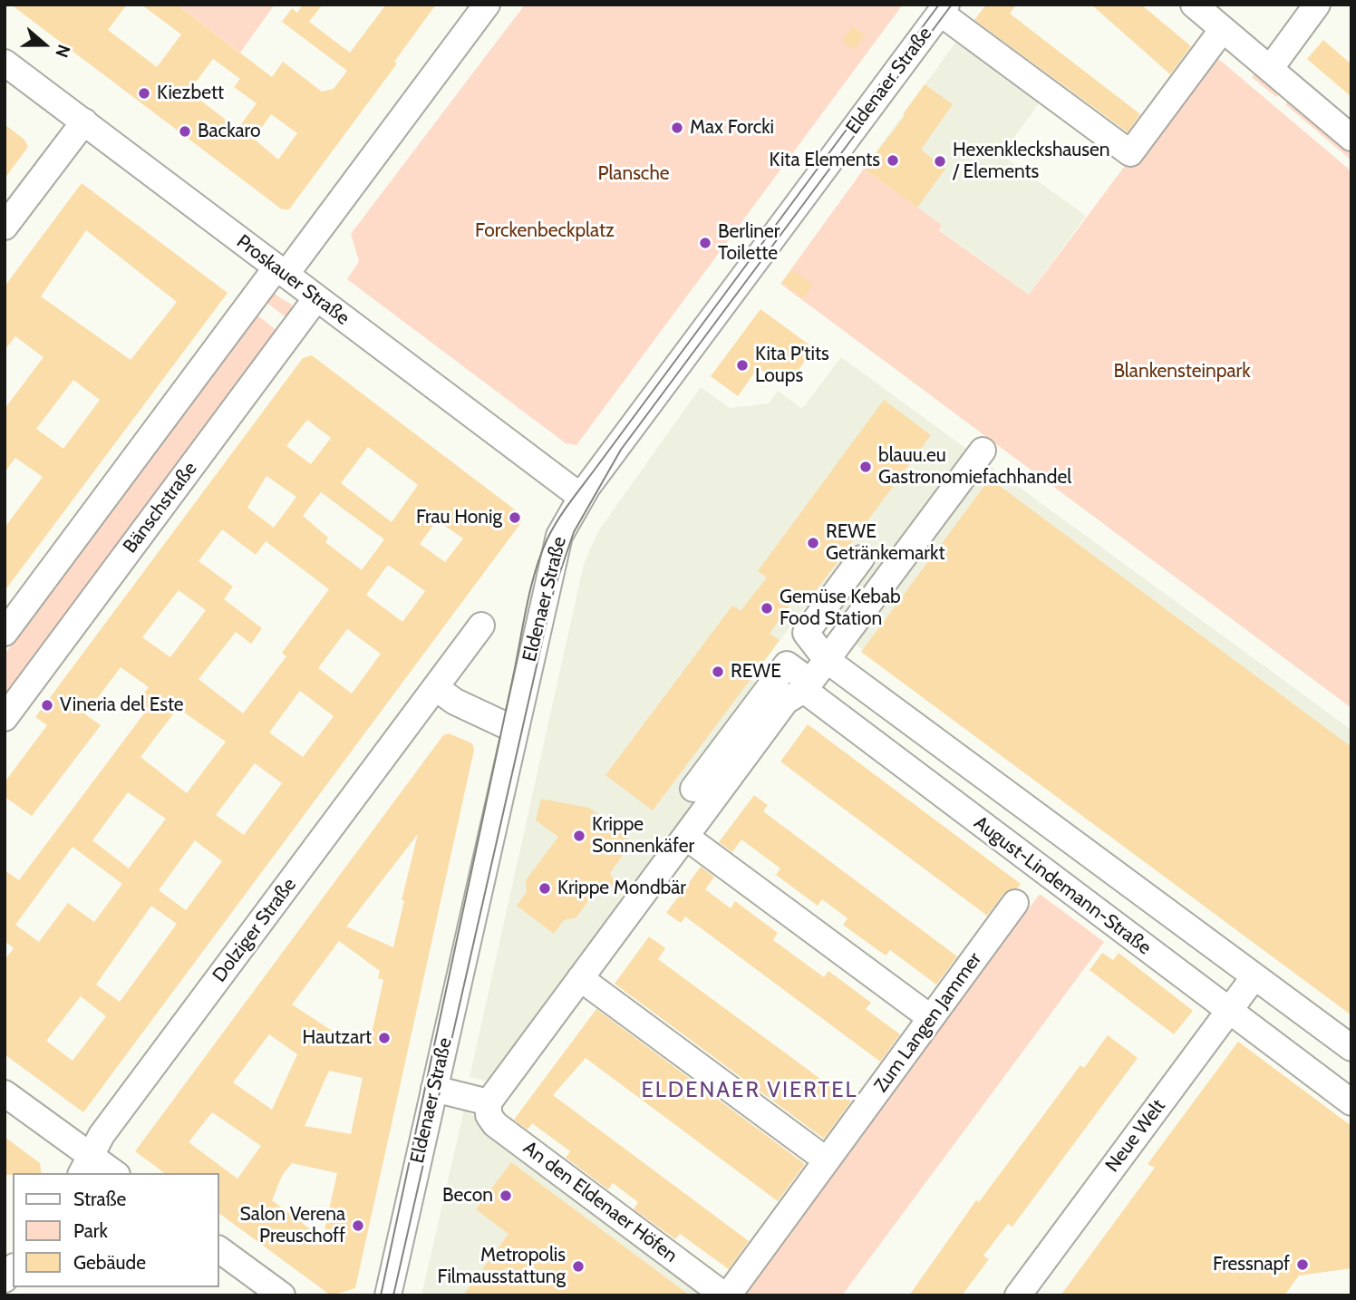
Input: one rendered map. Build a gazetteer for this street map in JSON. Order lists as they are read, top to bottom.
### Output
{
  "streets": {
    "street": [
      "Eldenaer Straße",
      "Proskauer Straße",
      "Bänschstraße",
      "August-Lindemann-Straße",
      "Dolziger Straße",
      "Zum Langen Jammer",
      "Neue Welt",
      "An den Eldenaer Höfen"
    ]
  },
  "crossings": [
    ["Eldenaer Straße", "Proskauer Straße"],
    ["Proskauer Straße", "Bänschstraße"],
    ["August-Lindemann-Straße", "Neue Welt"],
    ["Zum Langen Jammer", "An den Eldenaer Höfen"]
  ],
  "districts": ["ELDENAER VIERTEL"],
  "parks": ["Plansche", "Forckenbeckplatz", "Blankensteinpark"],
  "places": [
    "Kiezbett",
    "Max Forcki",
    "Backaro",
    "Kita Elements",
    "Hexenkleckshausen / Elements",
    "Berliner Toilette",
    "Kita P'tits Loups",
    "blauu.eu Gastronomiefachhandel",
    "Frau Honig",
    "REWE Getränkemarkt",
    "Gemüse Kebab Food Station",
    "REWE",
    "Vineria del Este",
    "Krippe Sonnenkäfer",
    "Krippe Mondbär",
    "Hautzart",
    "Becon",
    "Salon Verena Preuschoff",
    "Fressnapf",
    "Metropolis Filmausstattung"
  ],
  "legend": ["Straße", "Park", "Gebäude"],
  "north": "right"
}
